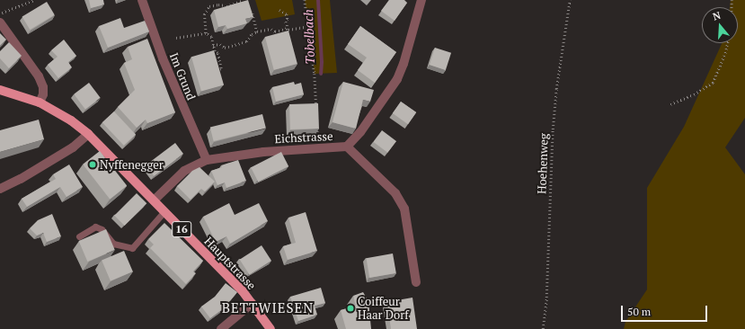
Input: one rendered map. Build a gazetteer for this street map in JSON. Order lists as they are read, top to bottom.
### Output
{
  "streets": {
    "main road": ["16", "Hauptstrasse"],
    "street": ["Im Grund", "Eichstrasse"],
    "path": ["Hoehenweg"]
  },
  "crossings": [
    ["Im Grund", "Eichstrasse"],
    ["Eichstrasse", "Hauptstrasse"]
  ],
  "districts": ["BETTWIESEN"],
  "water": ["Tobelbach"],
  "places": ["Nyffenegger", "Coiffeur Haar Dorf"],
  "scale_bar": "50 m",
  "north": "top"
}
